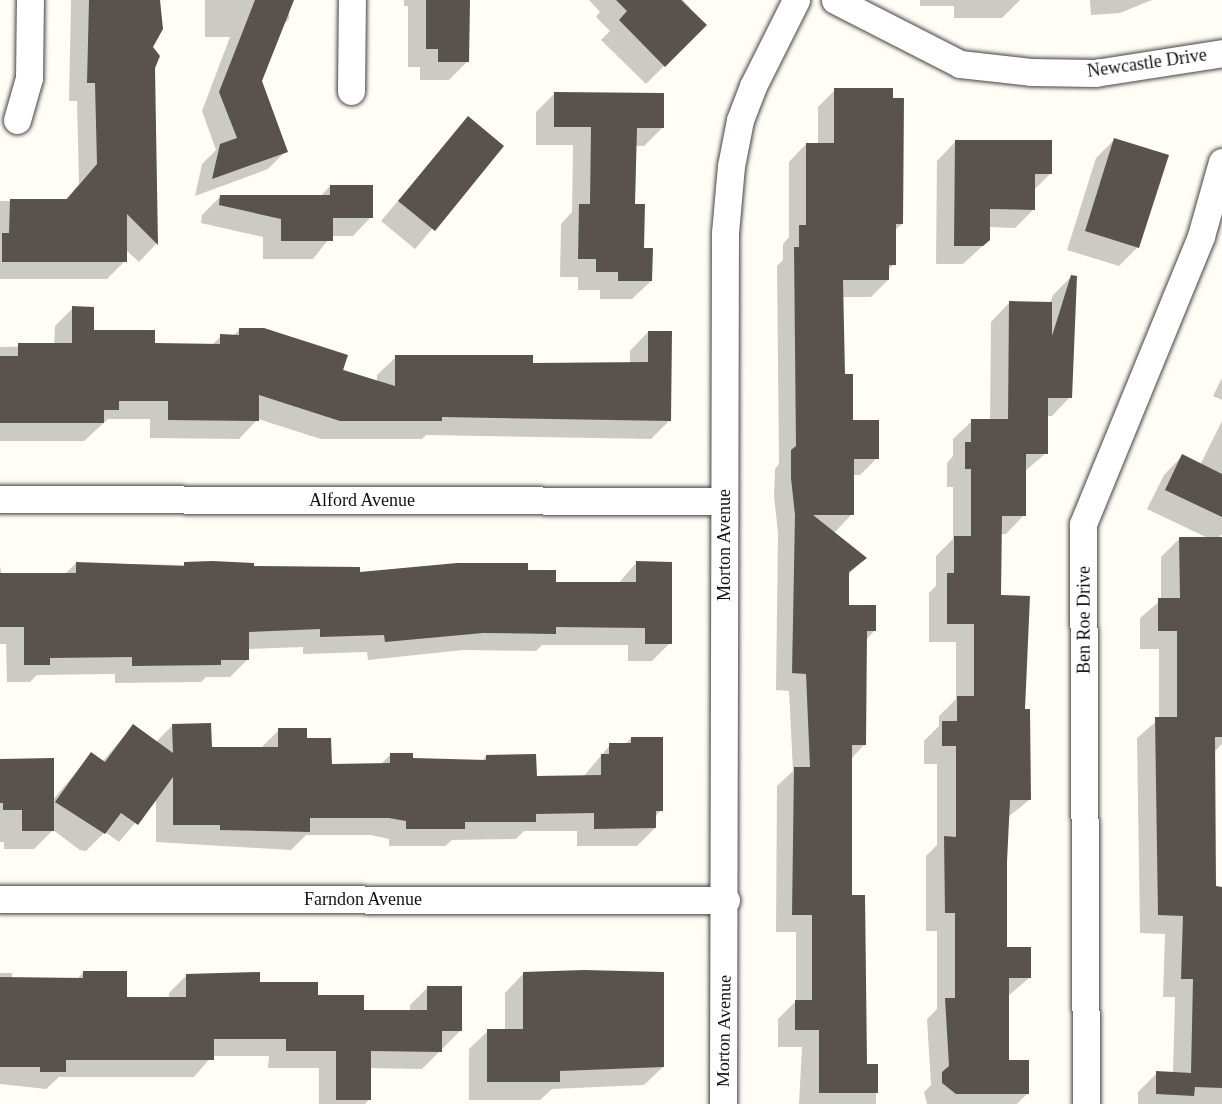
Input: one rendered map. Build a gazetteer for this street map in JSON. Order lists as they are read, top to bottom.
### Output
{
  "streets": {
    "street": [
      "Newcastle Drive",
      "Alford Avenue",
      "Morton Avenue",
      "Ben Roe Drive",
      "Farndon Avenue"
    ]
  },
  "crossings": [
    ["Alford Avenue", "Morton Avenue"],
    ["Morton Avenue", "Farndon Avenue"]
  ]
}
